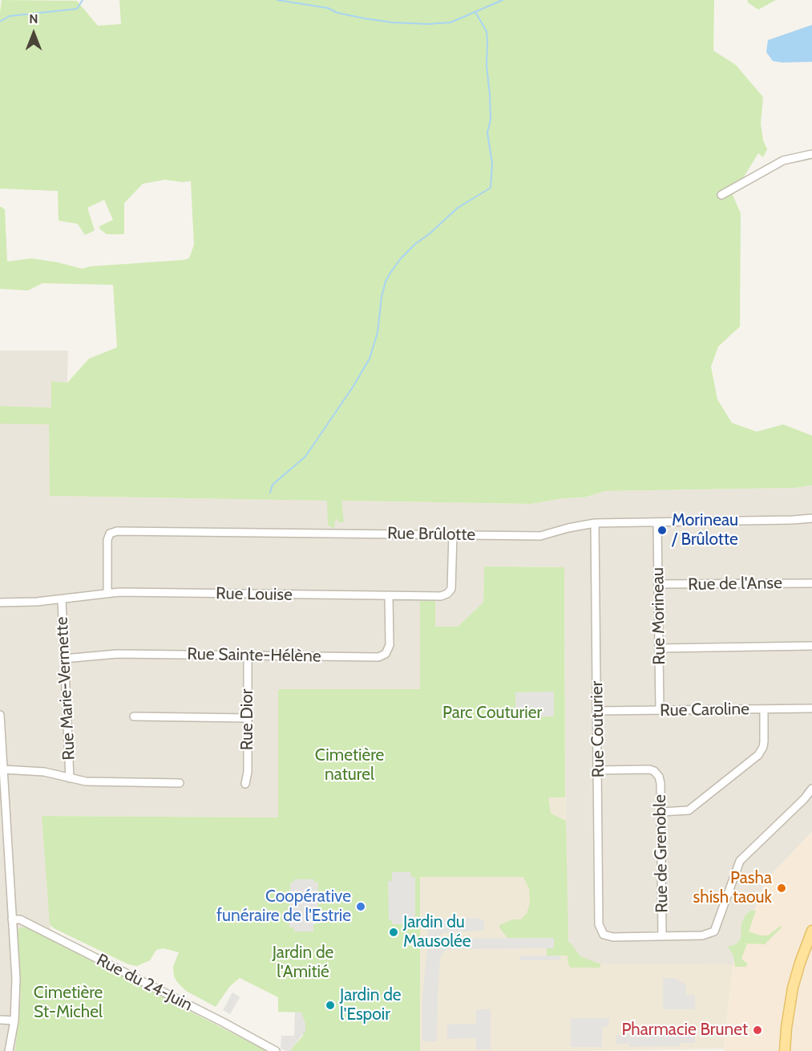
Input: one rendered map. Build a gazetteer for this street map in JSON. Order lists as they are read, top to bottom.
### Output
{
  "streets": {
    "street": [
      "Rue Brûlotte",
      "Rue de l'Anse",
      "Rue Louise",
      "Rue Morineau",
      "Rue Sainte-Hélène",
      "Rue Marie-Vermette",
      "Rue Caroline",
      "Rue Dior",
      "Rue Couturier",
      "Rue de Grenoble",
      "Rue du 24-Juin"
    ]
  },
  "crossings": [
    ["Rue Brûlotte", "Rue Louise"],
    ["Rue Brûlotte", "Rue Morineau"],
    ["Rue Brûlotte", "Rue Couturier"],
    ["Rue de l'Anse", "Rue Morineau"],
    ["Rue Louise", "Rue Sainte-Hélène"],
    ["Rue Louise", "Rue Marie-Vermette"],
    ["Rue Morineau", "Rue Caroline"],
    ["Rue Sainte-Hélène", "Rue Marie-Vermette"],
    ["Rue Sainte-Hélène", "Rue Dior"],
    ["Rue Caroline", "Rue Couturier"],
    ["Rue Couturier", "Rue de Grenoble"]
  ],
  "parks": [
    "Parc Couturier",
    "Cimetière naturel",
    "Jardin de l'Amitié",
    "Cimetière St-Michel"
  ],
  "places": [
    "Morineau / Brûlotte",
    "Pasha shish taouk",
    "Coopérative funéraire de l'Estrie",
    "Jardin du Mausolée",
    "Jardin de l'Espoir",
    "Pharmacie Brunet"
  ],
  "north": "top"
}
